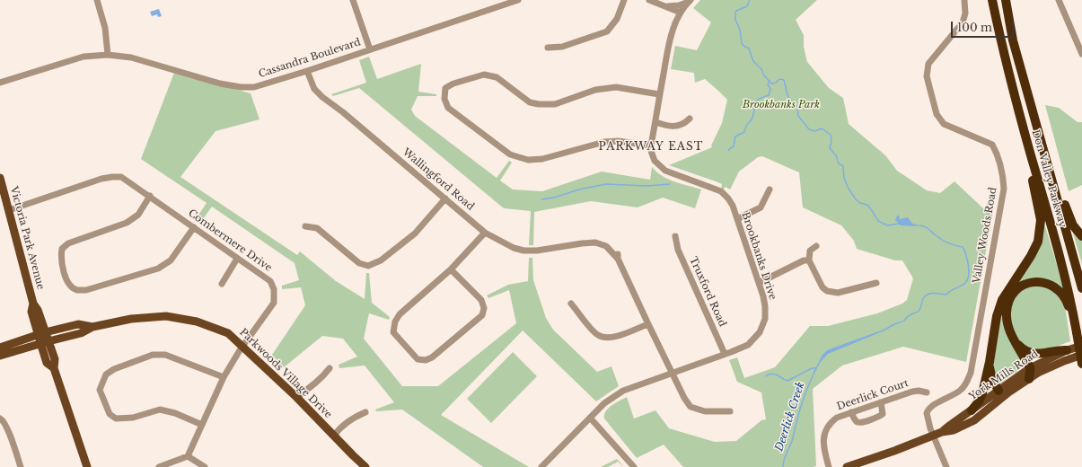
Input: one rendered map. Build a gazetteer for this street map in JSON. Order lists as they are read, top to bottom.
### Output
{
  "streets": {
    "highway": ["Don Valley Parkway"],
    "main road": ["Victoria Park Avenue", "Parkwoods Village Drive", "York Mills Road"],
    "street": [
      "Cassandra Boulevard",
      "Wallingford Road",
      "Valley Woods Road",
      "Combermere Drive",
      "Brookbanks Drive",
      "Truxford Road",
      "Deerlick Court"
    ]
  },
  "crossings": [
    ["Cassandra Boulevard", "Wallingford Road"],
    ["Wallingford Road", "Brookbanks Drive"],
    ["Valley Woods Road", "York Mills Road"],
    ["Victoria Park Avenue", "Combermere Drive"],
    ["Victoria Park Avenue", "Parkwoods Village Drive"],
    ["Combermere Drive", "Parkwoods Village Drive"],
    ["Brookbanks Drive", "Truxford Road"]
  ],
  "districts": ["PARKWAY EAST"],
  "water": ["Deerlick Creek"],
  "parks": ["Brookbanks Park"],
  "scale_bar": "100 m"
}
